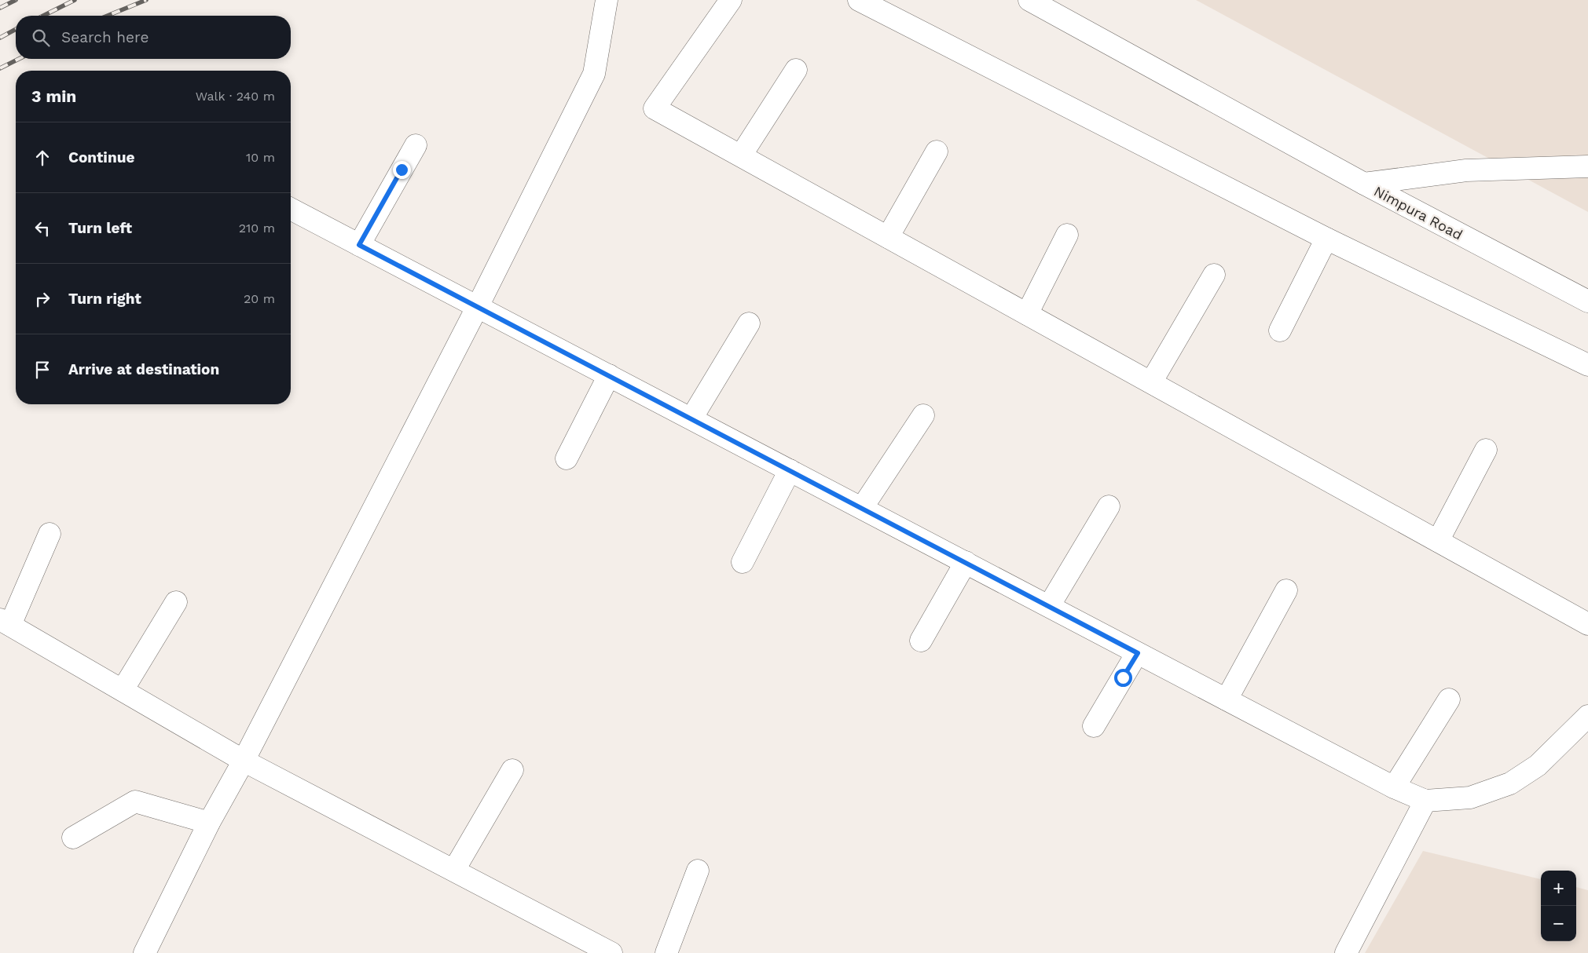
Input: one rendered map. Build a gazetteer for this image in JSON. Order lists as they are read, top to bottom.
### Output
{
  "streets": {
    "street": ["Nimpura Road"]
  },
  "page": {
    "search": "Search here",
    "heading": ["3 min", "Walk · 240 m"],
    "list": [
      ["Continue", "10 m"],
      ["Turn left", "210 m"],
      ["Turn right", "20 m"],
      "Arrive at destination"
    ],
    "map_buttons": ["+", "−"]
  }
}
